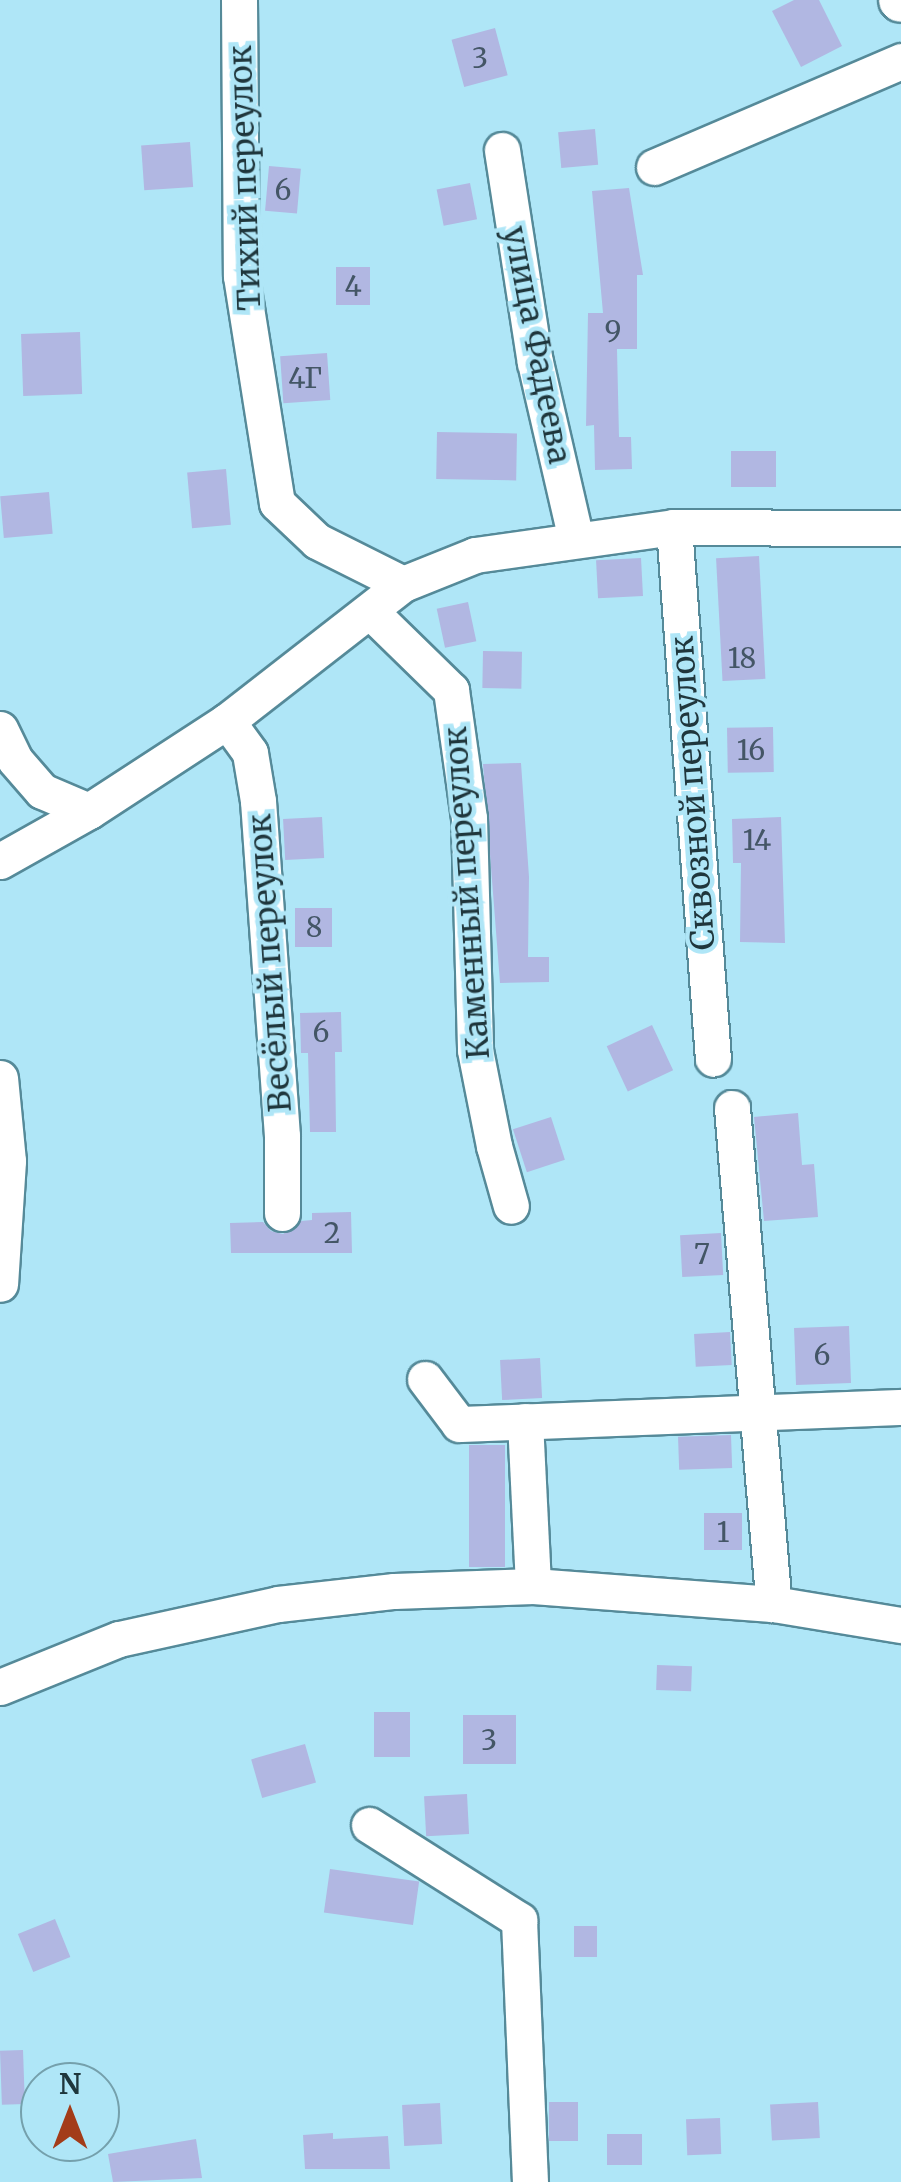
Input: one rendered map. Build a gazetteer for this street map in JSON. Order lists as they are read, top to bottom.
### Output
{
  "streets": {
    "street": [
      "Тихий переулок",
      "улица Фадеева",
      "Сквозной переулок",
      "Каменный переулок",
      "Весёлый переулок"
    ]
  },
  "house_numbers": [
    "3",
    "6",
    "4",
    "9",
    "4Г",
    "18",
    "16",
    "14",
    "8",
    "6",
    "2",
    "7",
    "6",
    "1",
    "3"
  ],
  "north": "top"
}
